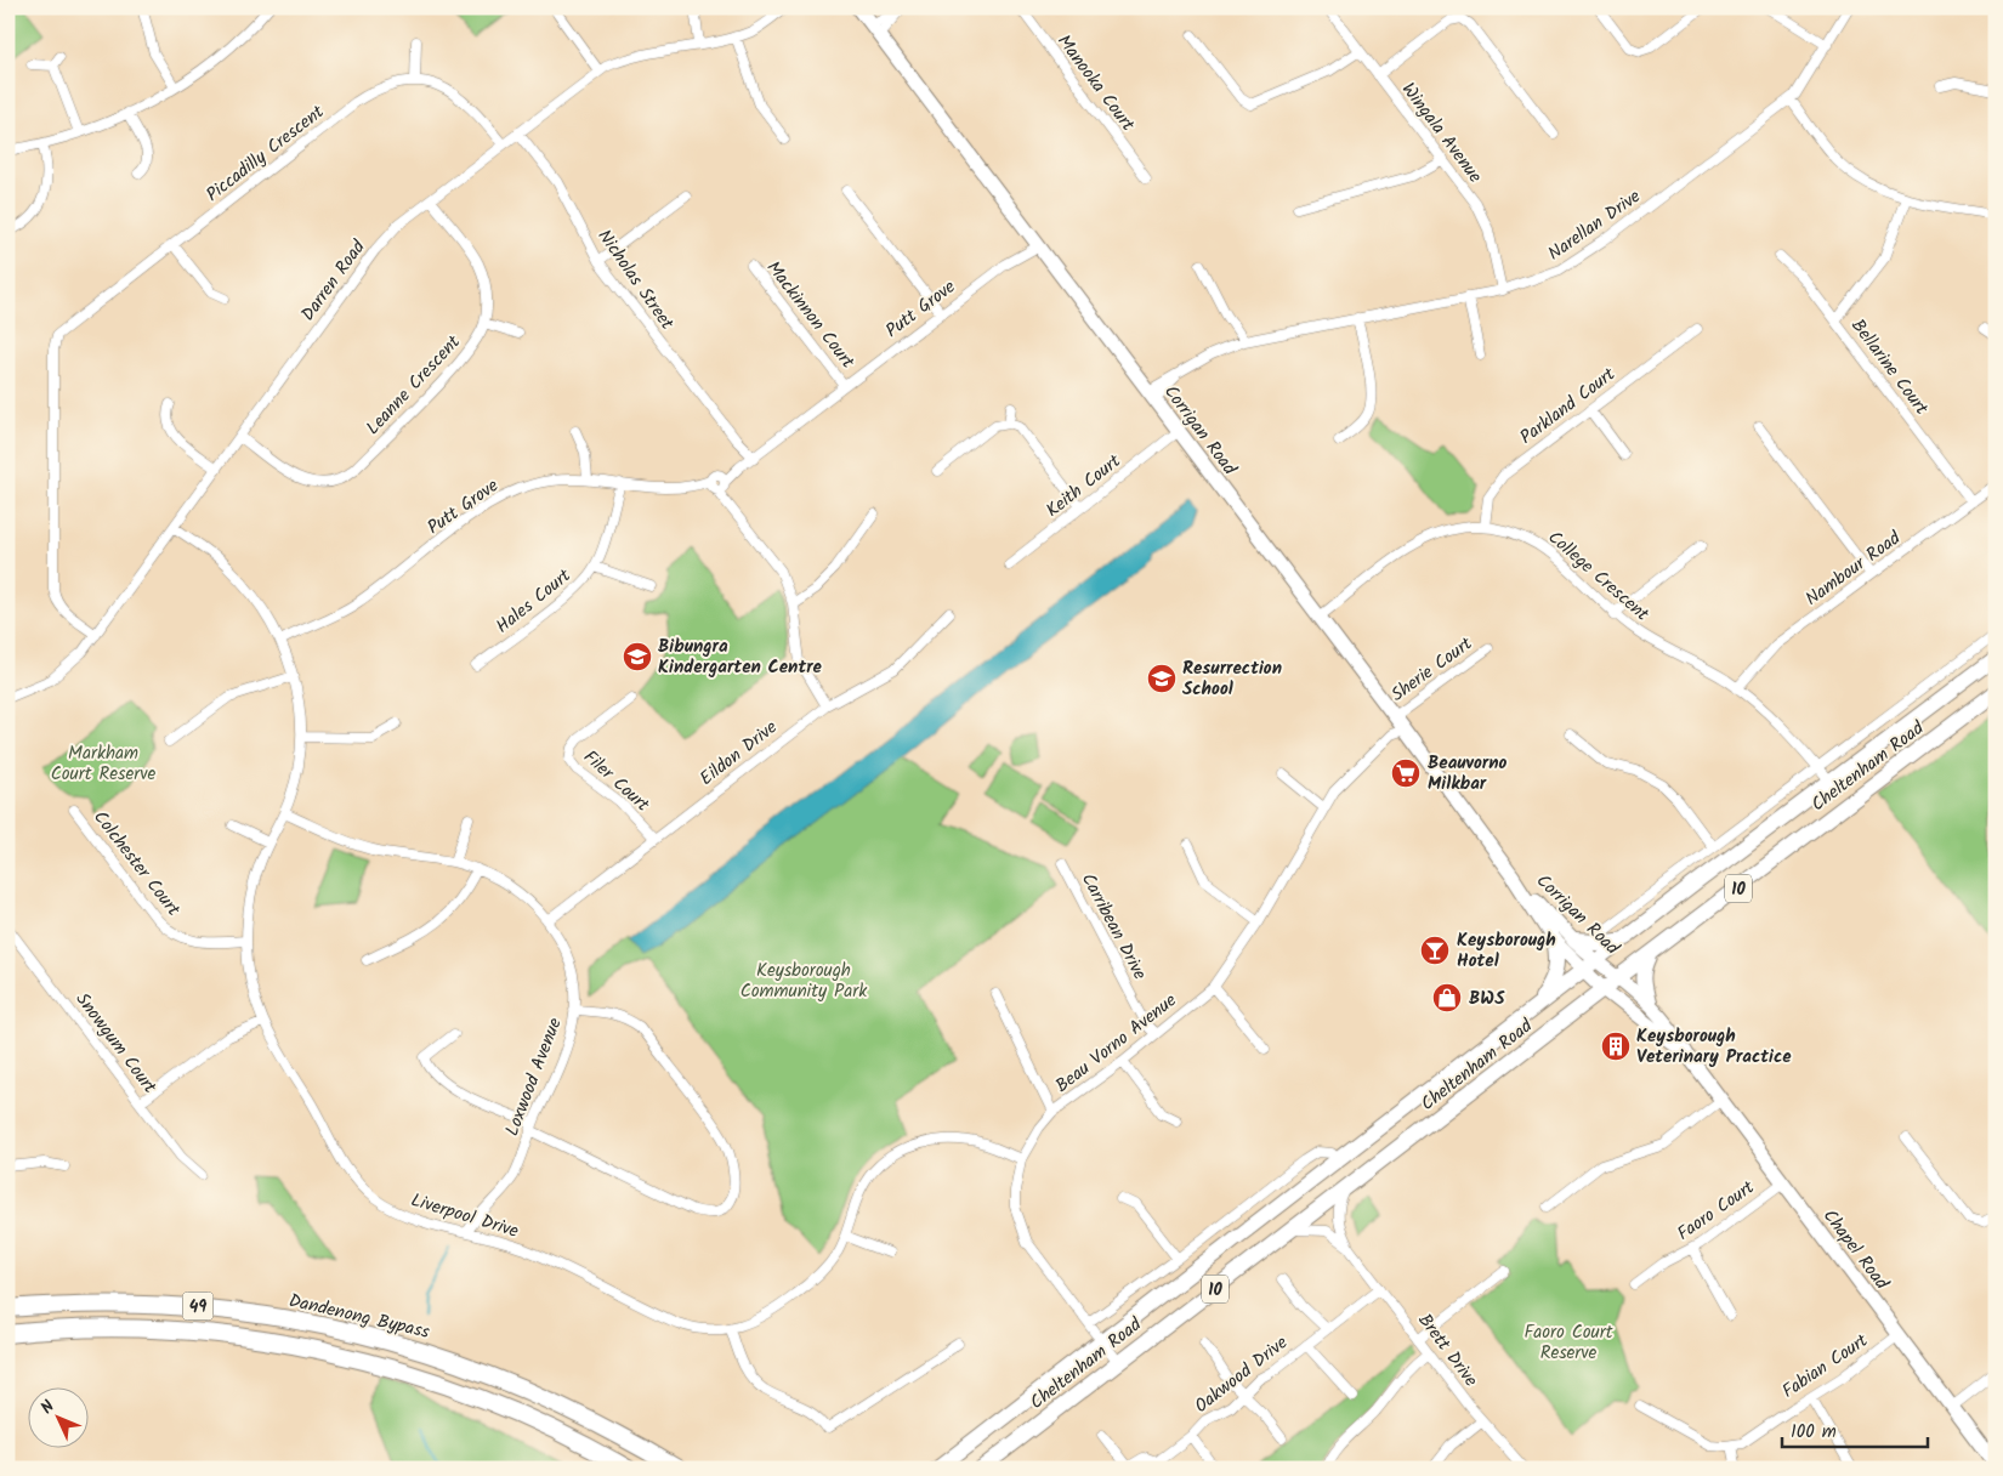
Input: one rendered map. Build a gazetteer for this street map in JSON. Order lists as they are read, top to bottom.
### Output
{
  "streets": {
    "highway": ["49", "Dandenong Bypass"],
    "main road": [
      "Corrigan Road",
      "Cheltenham Road",
      "10",
      "Chapel Road"
    ],
    "street": [
      "Manooka Court",
      "Wingala Avenue",
      "Piccadilly Crescent",
      "Narellan Drive",
      "Nicholas Street",
      "Darren Road",
      "Putt Grove",
      "Mackinnon Court",
      "Bellarine Court",
      "Leanne Crescent",
      "Parkland Court",
      "Keith Court",
      "Nambour Road",
      "College Crescent",
      "Hales Court",
      "Sherie Court",
      "Eildon Drive",
      "Filer Court",
      "Colchester Court",
      "Carribean Drive",
      "Snowgum Court",
      "Beau Vorno Avenue",
      "Loxwood Avenue",
      "Faoro Court",
      "Liverpool Drive",
      "Brett Drive",
      "Fabian Court",
      "Oakwood Drive"
    ]
  },
  "crossings": [
    ["Wingala Avenue", "Narellan Drive"],
    ["Piccadilly Crescent", "Darren Road"],
    ["Narellan Drive", "Corrigan Road"],
    ["Nicholas Street", "Darren Road"],
    ["Nicholas Street", "Putt Grove"],
    ["Darren Road", "Leanne Crescent"],
    ["Darren Road", "Liverpool Drive"],
    ["Putt Grove", "Mackinnon Court"],
    ["Putt Grove", "Corrigan Road"],
    ["Putt Grove", "Hales Court"],
    ["Putt Grove", "Liverpool Drive"],
    ["Bellarine Court", "Nambour Road"],
    ["Parkland Court", "College Crescent"],
    ["Corrigan Road", "Keith Court"],
    ["Corrigan Road", "College Crescent"],
    ["Corrigan Road", "Sherie Court"],
    ["Corrigan Road", "Cheltenham Road"],
    ["Corrigan Road", "Beau Vorno Avenue"],
    ["Corrigan Road", "Chapel Road"],
    ["Nambour Road", "College Crescent"],
    ["College Crescent", "Cheltenham Road"],
    ["Eildon Drive", "Filer Court"],
    ["Eildon Drive", "Loxwood Avenue"],
    ["Cheltenham Road", "Beau Vorno Avenue"],
    ["Cheltenham Road", "Chapel Road"],
    ["Cheltenham Road", "Brett Drive"],
    ["Colchester Court", "Liverpool Drive"],
    ["Carribean Drive", "Beau Vorno Avenue"],
    ["Beau Vorno Avenue", "Liverpool Drive"],
    ["Loxwood Avenue", "Liverpool Drive"],
    ["Faoro Court", "Chapel Road"],
    ["Chapel Road", "Fabian Court"],
    ["Brett Drive", "Oakwood Drive"]
  ],
  "parks": ["Markham Court Reserve", "Keysborough Community Park", "Faoro Court Reserve"],
  "places": {
    "school or university": ["Bibungra Kindergarten Centre", "Resurrection School"],
    "supermarket": ["Beauvorno Milkbar"],
    "bar": ["Keysborough Hotel"],
    "shop": ["BWS"],
    "building": ["Keysborough Veterinary Practice"]
  },
  "scale_bar": "100 m",
  "north": "top left"
}
